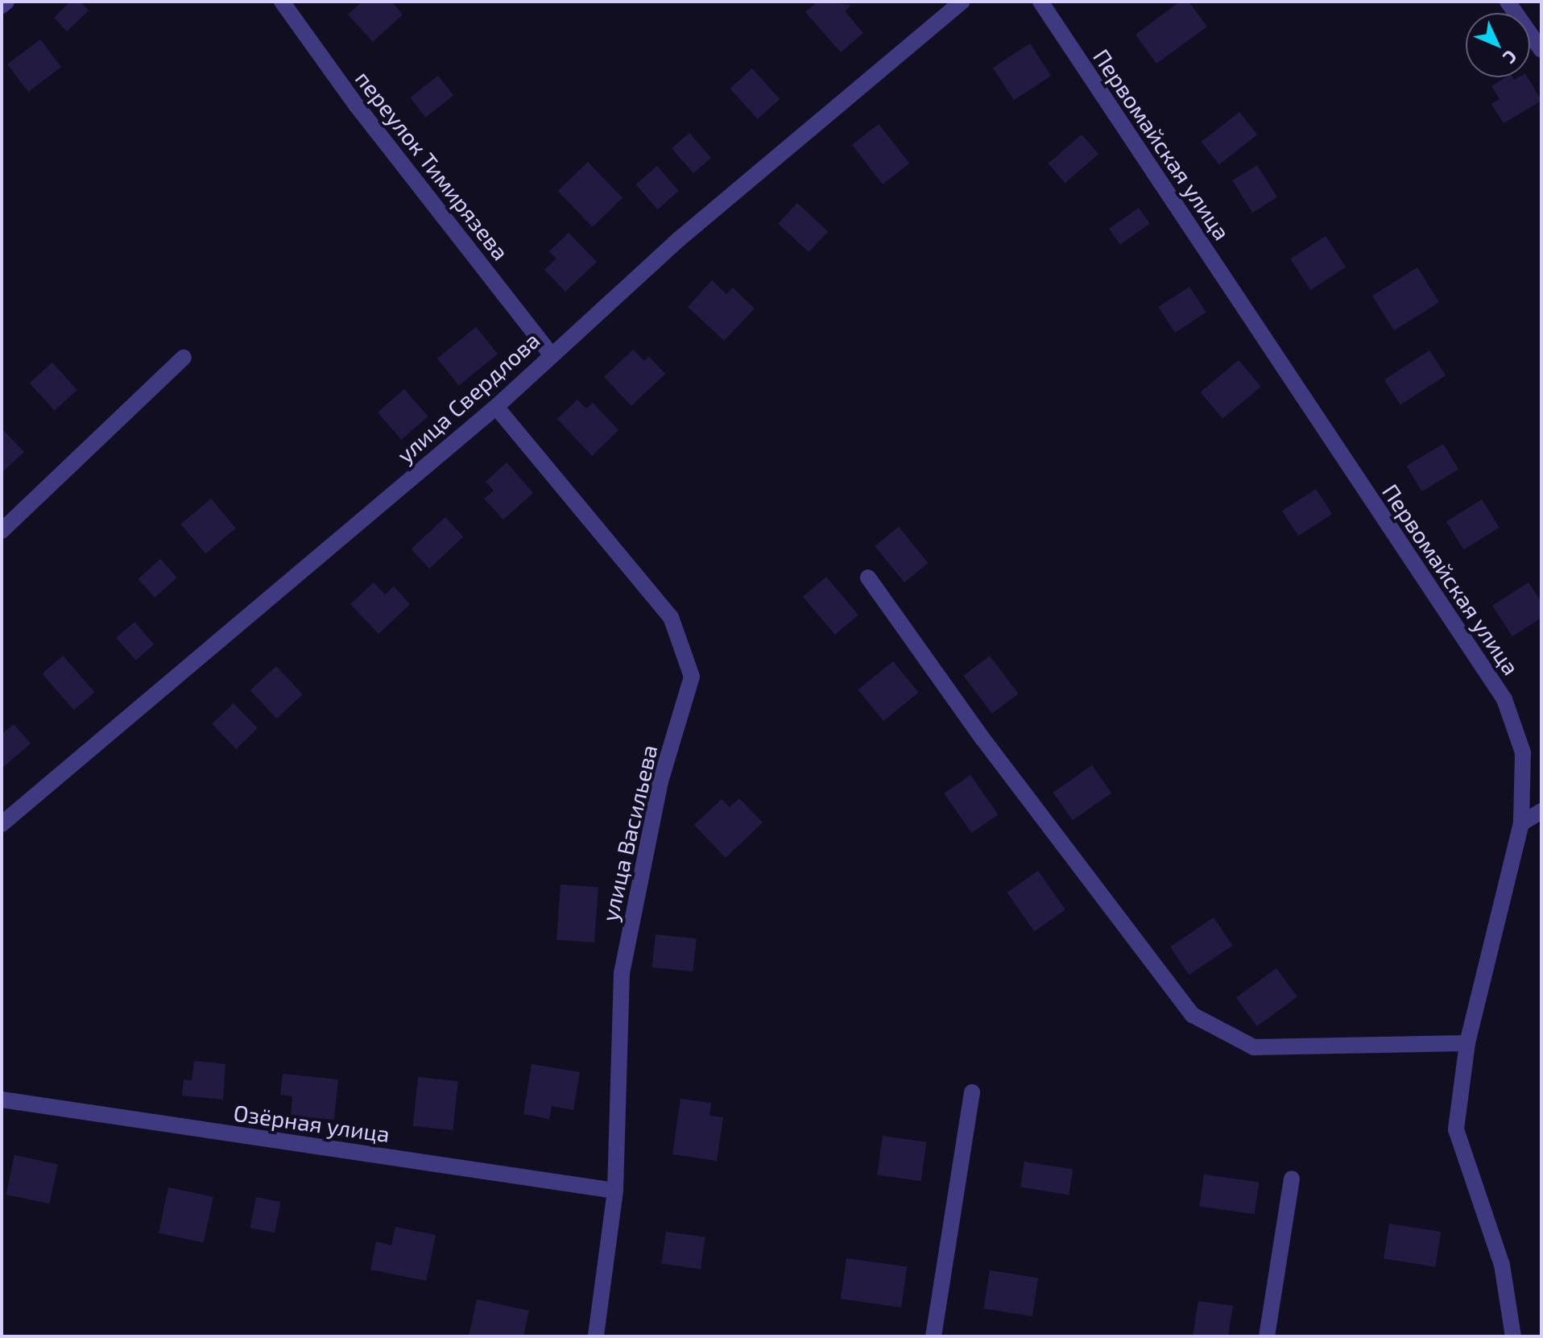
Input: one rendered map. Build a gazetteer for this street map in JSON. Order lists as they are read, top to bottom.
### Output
{
  "streets": {
    "street": [
      "Первомайская улица",
      "переулок Тимирязева",
      "улица Свердлова",
      "улица Васильева",
      "Озёрная улица"
    ]
  },
  "crossings": [
    ["переулок Тимирязева", "улица Свердлова"],
    ["улица Свердлова", "улица Васильева"],
    ["улица Васильева", "Озёрная улица"]
  ],
  "north": "bottom right"
}
